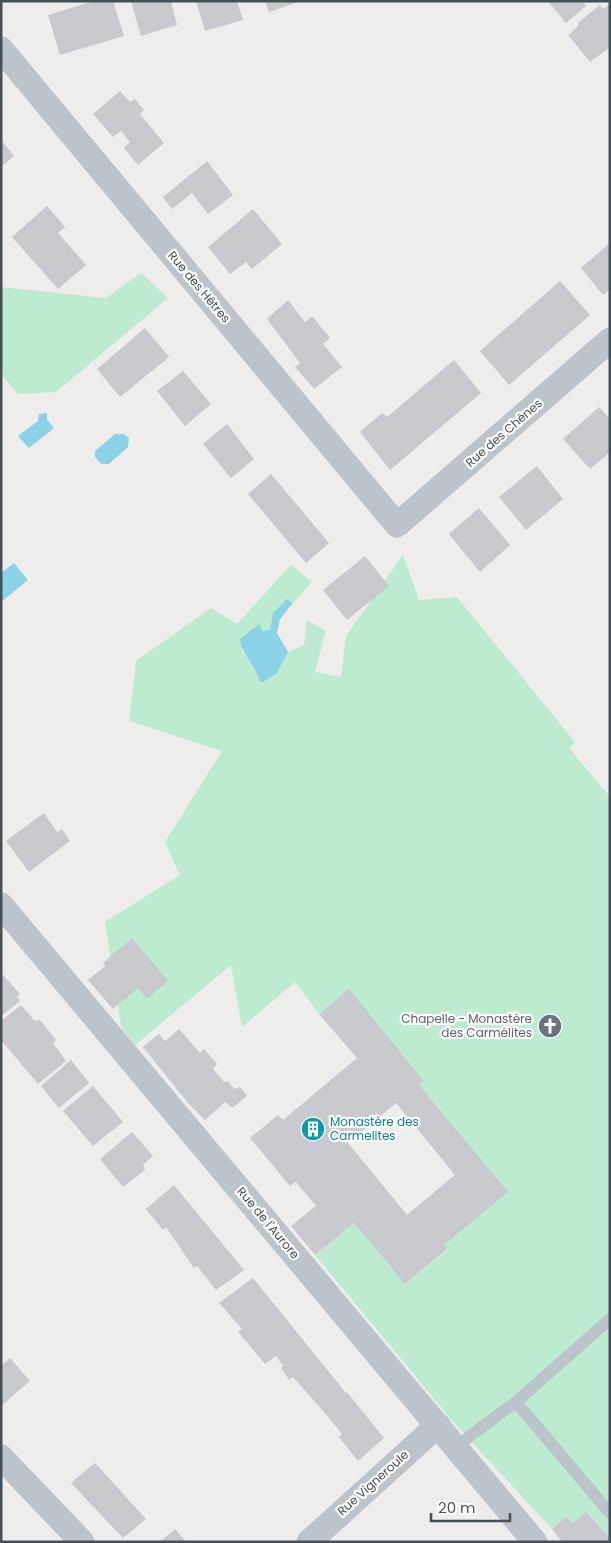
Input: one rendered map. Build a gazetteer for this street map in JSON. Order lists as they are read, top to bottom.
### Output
{
  "streets": {
    "street": [
      "Rue des Hêtres",
      "Rue des Chênes",
      "Rue de l'Aurore",
      "Rue Vigneroule"
    ]
  },
  "crossings": [
    ["Rue des Hêtres", "Rue des Chênes"],
    ["Rue de l'Aurore", "Rue Vigneroule"]
  ],
  "places": {
    "church": ["Chapelle - Monastère des Carmélites"],
    "building": ["Monastère des Carmelites"]
  },
  "scale_bar": "20 m"
}
